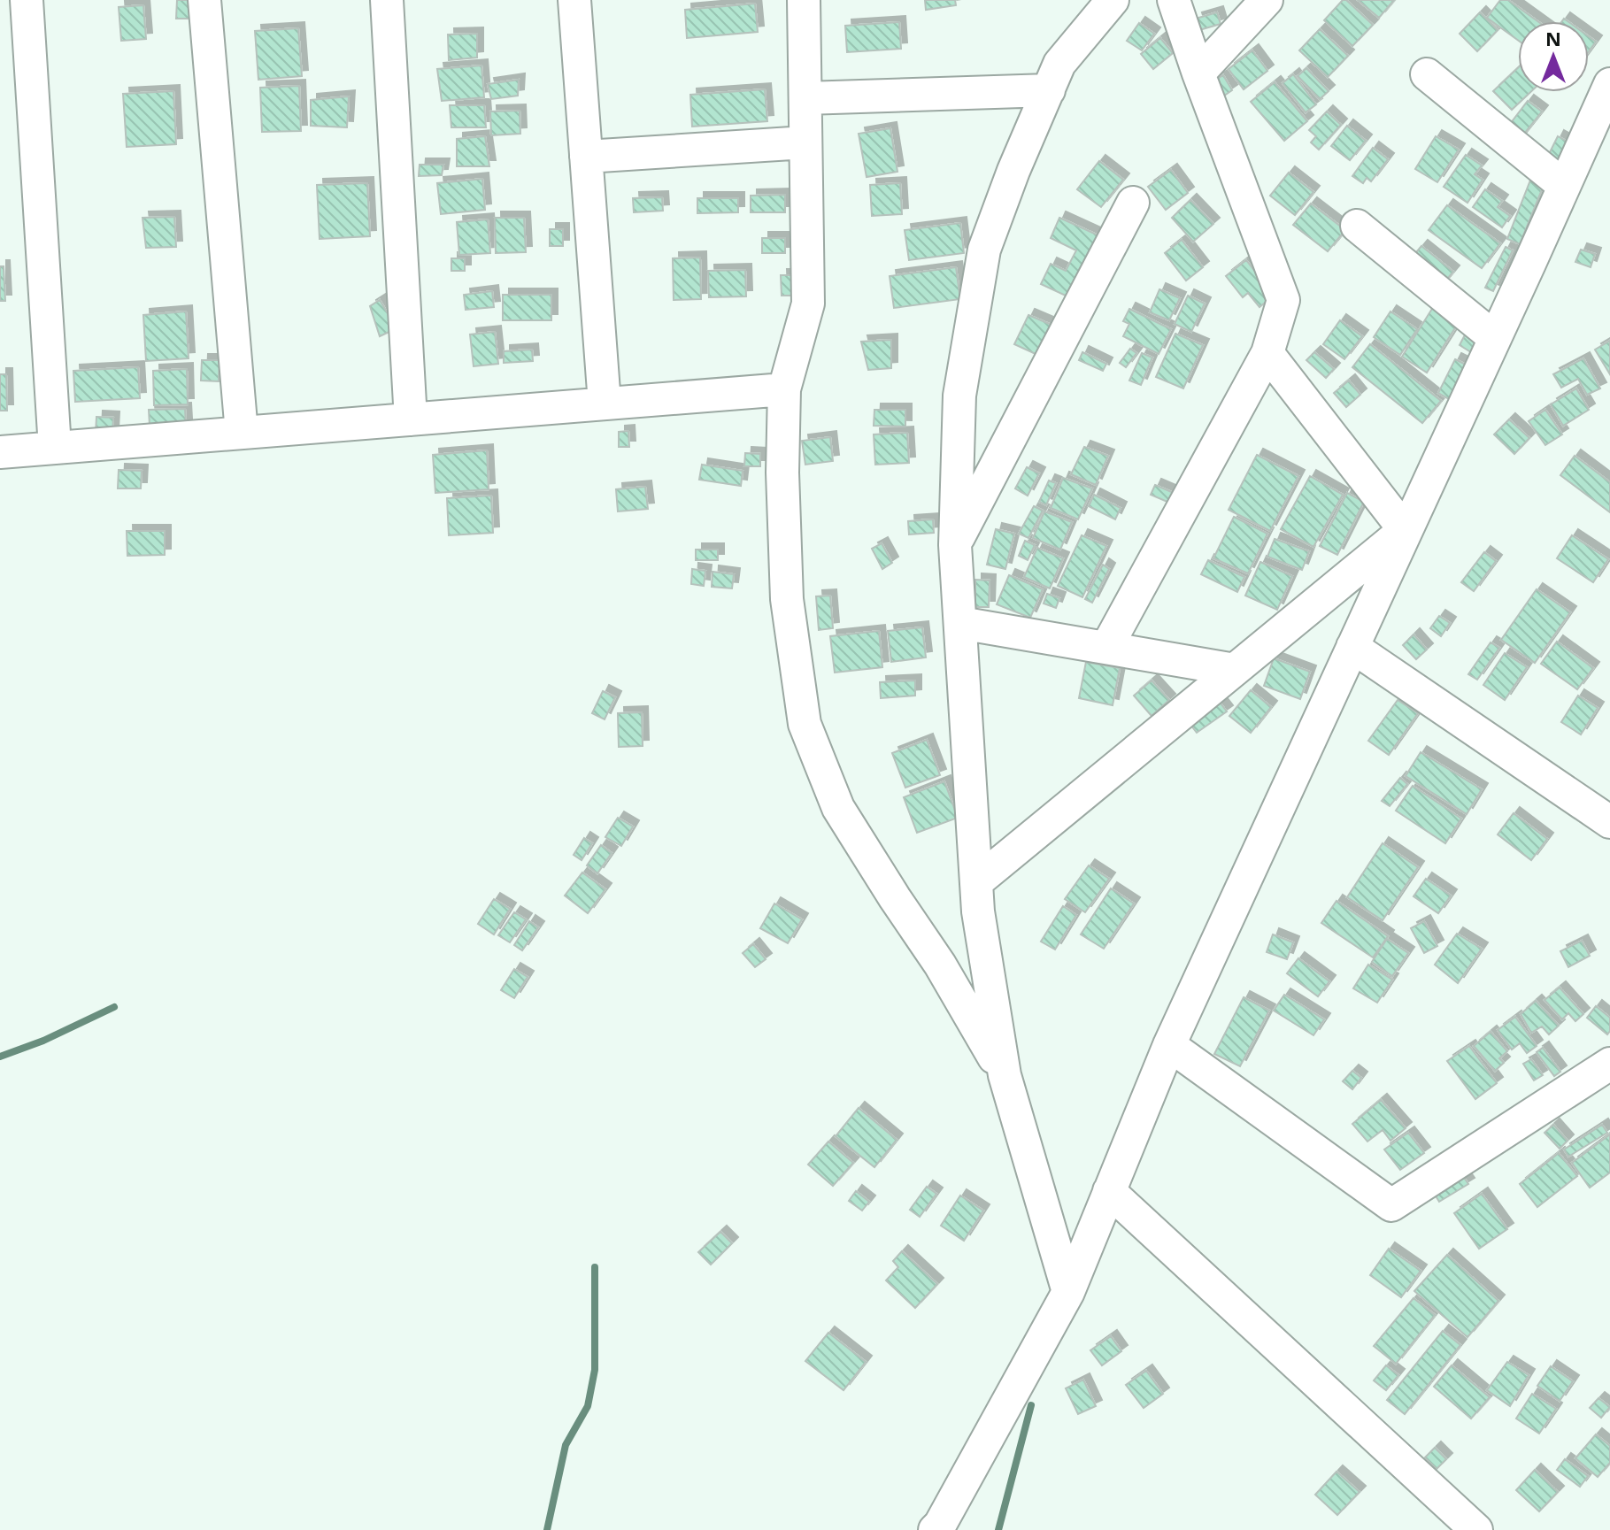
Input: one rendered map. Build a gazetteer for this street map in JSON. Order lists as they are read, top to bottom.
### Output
{
  "north": "top"
}
